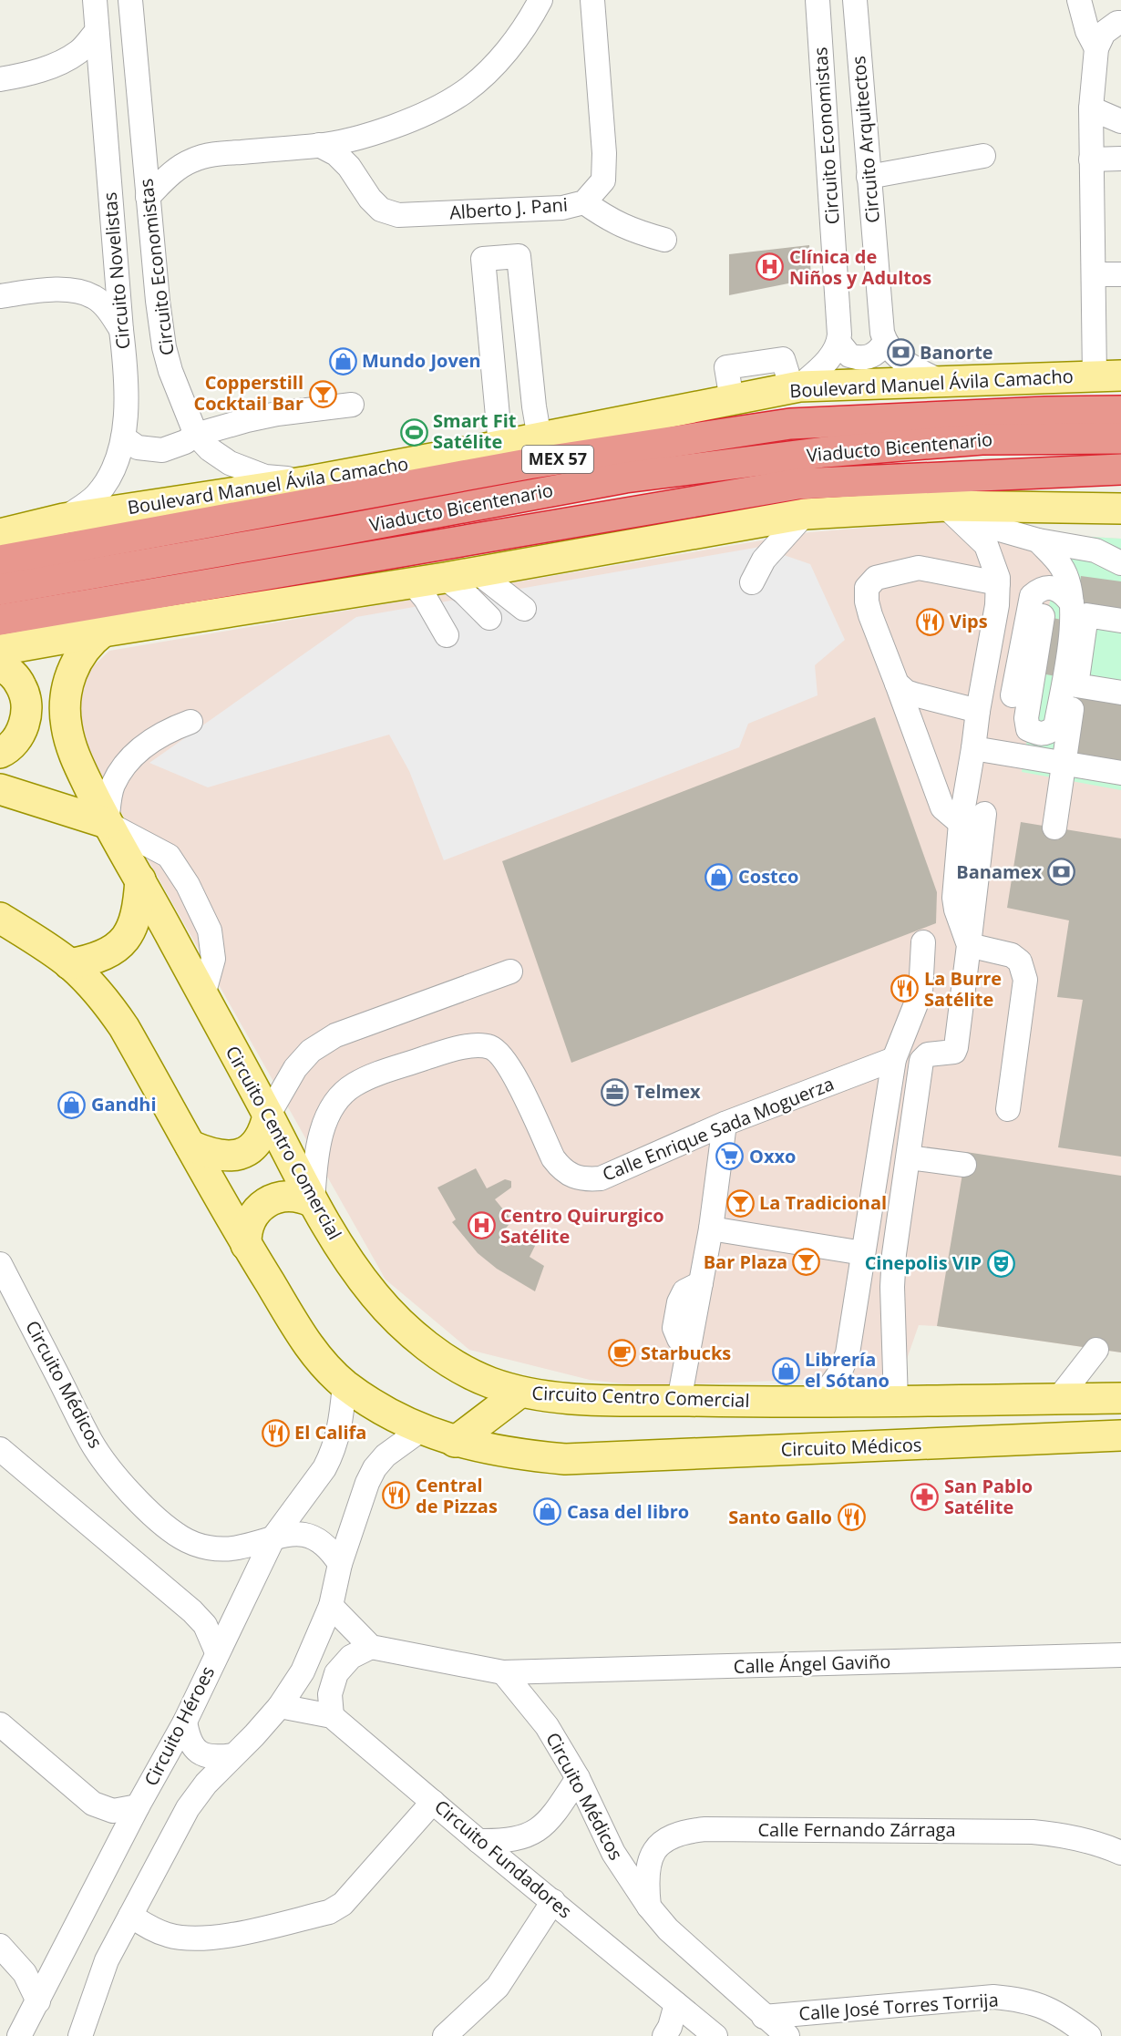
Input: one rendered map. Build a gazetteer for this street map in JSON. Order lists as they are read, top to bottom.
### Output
{
  "streets": {
    "highway": ["Boulevard Manuel Ávila Camacho", "Viaducto Bicentenario", "MEX 57"],
    "main road": ["Circuito Centro Comercial", "Circuito Médicos"],
    "street": [
      "Circuito Economistas",
      "Circuito Arquitectos",
      "Alberto J. Pani",
      "Circuito Novelistas",
      "Calle Enrique Sada Moguerza",
      "Calle Ángel Gaviño",
      "Circuito Héroes",
      "Calle Fernando Zárraga",
      "Circuito Fundadores",
      "Calle José Torres Torrija"
    ]
  },
  "crossings": [
    ["Circuito Economistas", "Boulevard Manuel Ávila Camacho"],
    ["Circuito Novelistas", "Boulevard Manuel Ávila Camacho"],
    ["Calle Enrique Sada Moguerza", "Circuito Centro Comercial"],
    ["Circuito Médicos", "Calle Ángel Gaviño"],
    ["Circuito Médicos", "Calle Fernando Zárraga"],
    ["Circuito Médicos", "Calle José Torres Torrija"]
  ],
  "places": {
    "hospital": ["Clínica de Niños y Adultos", "Centro Quirurgico Satélite"],
    "bank": ["Banorte", "Banamex"],
    "shop": [
      "Mundo Joven",
      "Costco",
      "Gandhi",
      "Librería el Sótano",
      "Casa del libro"
    ],
    "bar": ["Copperstill Cocktail Bar", "La Tradicional", "Bar Plaza"],
    "sports": ["Smart Fit Satélite"],
    "restaurant": [
      "Vips",
      "La Burre Satélite",
      "El Califa",
      "Central de Pizzas",
      "Santo Gallo"
    ],
    "office": ["Telmex"],
    "supermarket": ["Oxxo"],
    "theatre": ["Cinepolis VIP"],
    "cafe": ["Starbucks"],
    "pharmacy": ["San Pablo Satélite"]
  }
}
